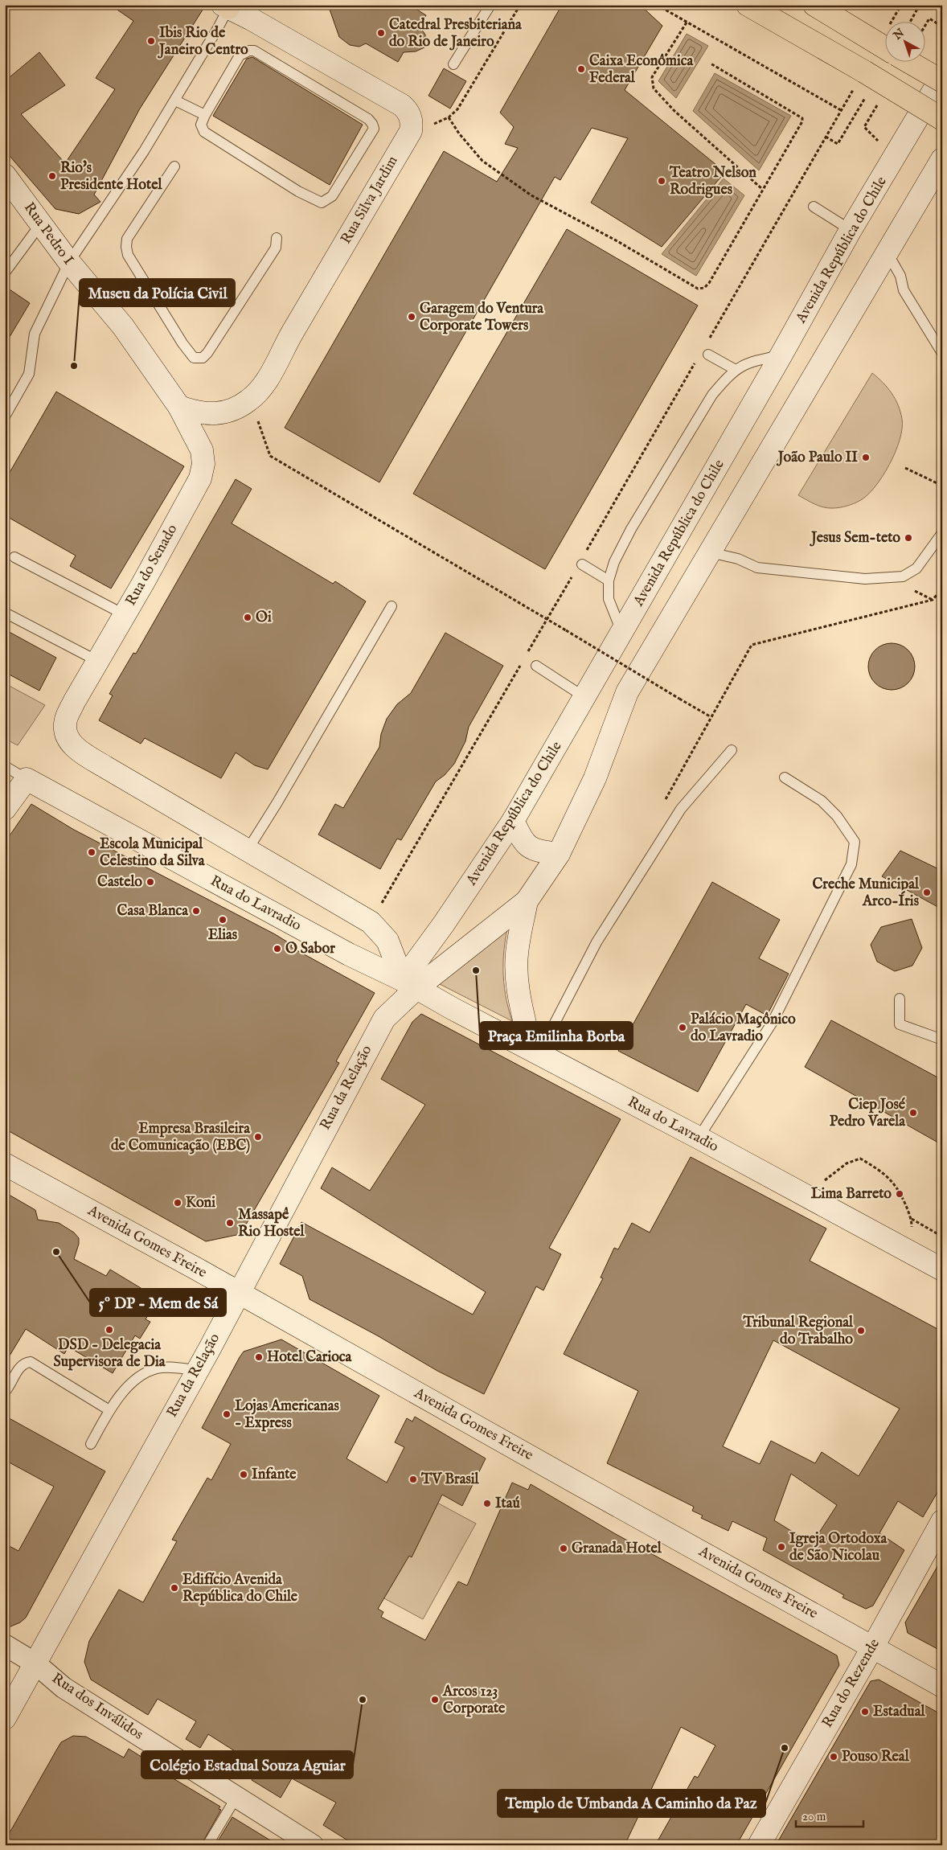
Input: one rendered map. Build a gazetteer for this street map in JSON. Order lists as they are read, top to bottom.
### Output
{
  "streets": {
    "street": [
      "Rua Silva Jardim",
      "Rua Pedro I",
      "Avenida República do Chile",
      "Rua do Senado",
      "Rua do Lavradio",
      "Rua da Relação",
      "Avenida Gomes Freire",
      "Rua do Rezende",
      "Rua dos Inválidos"
    ]
  },
  "crossings": [
    ["Rua Silva Jardim", "Rua Pedro I"],
    ["Rua Silva Jardim", "Rua do Senado"],
    ["Rua Pedro I", "Rua do Senado"],
    ["Avenida República do Chile", "Rua do Lavradio"],
    ["Avenida República do Chile", "Rua da Relação"],
    ["Rua do Lavradio", "Rua da Relação"],
    ["Rua da Relação", "Avenida Gomes Freire"],
    ["Rua da Relação", "Rua dos Inválidos"],
    ["Avenida Gomes Freire", "Rua do Rezende"]
  ],
  "places": [
    "Catedral Presbiteriana do Rio de Janeiro",
    "Ibis Rio de Janeiro Centro",
    "Caixa Econômica Federal",
    "Rio's Presidente Hotel",
    "Teatro Nelson Rodrigues",
    "Garagem do Ventura Corporate Towers",
    "Museu da Polícia Civil",
    "João Paulo II",
    "Jesus Sem-teto",
    "Oi",
    "Escola Municipal Celestino da Silva",
    "Castelo",
    "Creche Municipal Arco-Íris",
    "Casa Blanca",
    "Elias",
    "O Sabor",
    "Praça Emilinha Borba",
    "Palácio Maçônico do Lavradio",
    "Ciep José Pedro Varela",
    "Empresa Brasileira de Comunicação (EBC)",
    "Lima Barreto",
    "Koni",
    "Massapê Rio Hostel",
    "5º DP - Mem de Sá",
    "DSD - Delegacia Supervisora de Dia",
    "Tribunal Regional do Trabalho",
    "Hotel Carioca",
    "Lojas Americanas - Express",
    "Infante",
    "TV Brasil",
    "Itaú",
    "Igreja Ortodoxa de São Nicolau",
    "Granada Hotel",
    "Edifício Avenida República do Chile",
    "Colégio Estadual Souza Aguiar",
    "Arcos 123 Corporate",
    "Estadual",
    "Templo de Umbanda A Caminho da Paz",
    "Pouso Real"
  ],
  "scale_bar": "20 m",
  "north": "top left"
}
